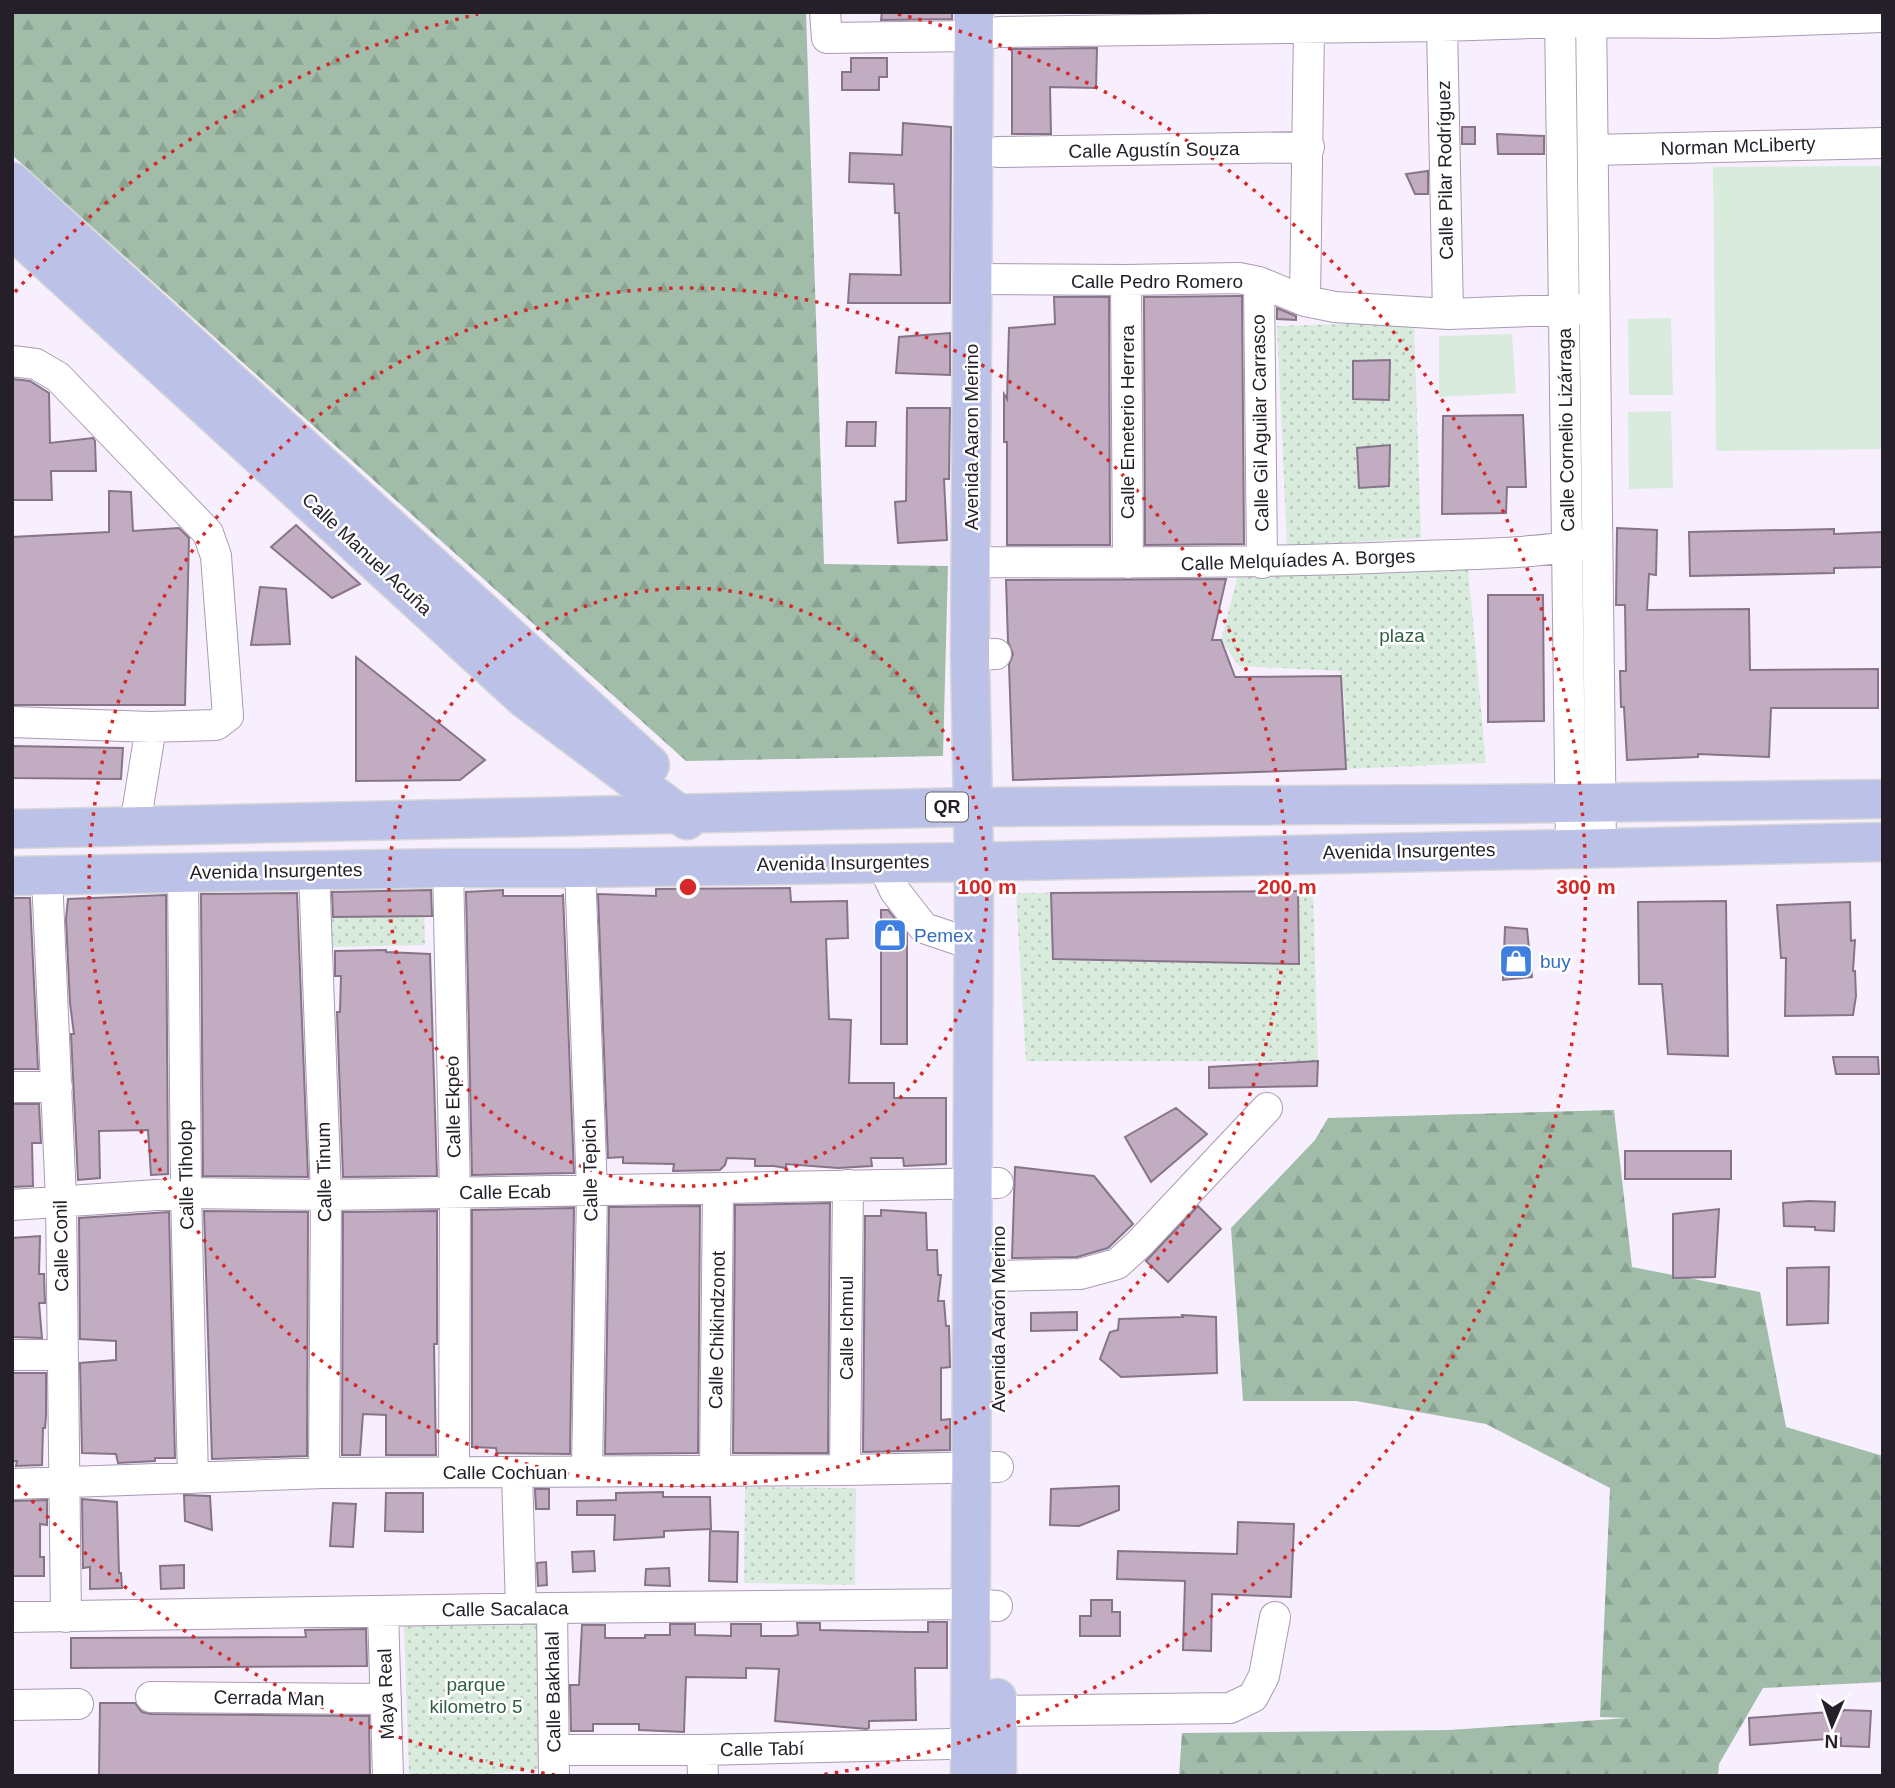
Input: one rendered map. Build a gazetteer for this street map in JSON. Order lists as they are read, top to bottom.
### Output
{
  "streets": {
    "main road": [
      "Avenida Aaron Merino",
      "Calle Manuel Acuña",
      "QR",
      "Avenida Insurgentes",
      "Avenida Aarón Merino"
    ],
    "street": [
      "Norman McLiberty",
      "Calle Agustín Souza",
      "Calle Pilar Rodríguez",
      "Calle Pedro Romero",
      "Calle Emeterio Herrera",
      "Calle Gil Aguilar Carrasco",
      "Calle Cornelio Lizárraga",
      "Calle Melquíades A. Borges",
      "Calle Ekpeo",
      "Calle Tepich",
      "Calle Tinum",
      "Calle Tiholop",
      "Calle Ecab",
      "Calle Conil",
      "Calle Ichmul",
      "Calle Chikindzonot",
      "Calle Cochuan",
      "Calle Sacalaca",
      "Calle Bakhalal",
      "Maya Real",
      "Cerrada Man",
      "Calle Tabí"
    ]
  },
  "crossings": [
    ["Norman McLiberty", "Calle Cornelio Lizárraga"],
    ["Calle Agustín Souza", "Avenida Aaron Merino"],
    ["Calle Pilar Rodríguez", "Calle Pedro Romero"],
    ["Calle Pedro Romero", "Calle Emeterio Herrera"],
    ["Calle Pedro Romero", "Calle Gil Aguilar Carrasco"],
    ["Calle Pedro Romero", "Calle Cornelio Lizárraga"],
    ["Calle Pedro Romero", "Avenida Aaron Merino"],
    ["Calle Emeterio Herrera", "Calle Melquíades A. Borges"],
    ["Calle Gil Aguilar Carrasco", "Calle Melquíades A. Borges"],
    ["Calle Cornelio Lizárraga", "Calle Melquíades A. Borges"],
    ["Calle Cornelio Lizárraga", "QR"],
    ["Calle Cornelio Lizárraga", "Avenida Insurgentes"],
    ["Avenida Aaron Merino", "Calle Melquíades A. Borges"],
    ["Avenida Aaron Merino", "QR"],
    ["Avenida Aaron Merino", "Avenida Insurgentes"],
    ["Avenida Aaron Merino", "Avenida Aarón Merino"],
    ["Calle Manuel Acuña", "QR"],
    ["Calle Manuel Acuña", "Avenida Insurgentes"],
    ["Avenida Insurgentes", "Calle Ekpeo"],
    ["Avenida Insurgentes", "Calle Tepich"],
    ["Avenida Insurgentes", "Calle Tinum"],
    ["Avenida Insurgentes", "Calle Tiholop"],
    ["Avenida Insurgentes", "Calle Conil"],
    ["Avenida Insurgentes", "Avenida Aarón Merino"],
    ["Calle Ekpeo", "Calle Ecab"],
    ["Calle Ekpeo", "Calle Cochuan"],
    ["Calle Tepich", "Calle Ecab"],
    ["Calle Tepich", "Calle Cochuan"],
    ["Calle Tinum", "Calle Ecab"],
    ["Calle Tinum", "Calle Cochuan"],
    ["Calle Tiholop", "Calle Ecab"],
    ["Calle Tiholop", "Calle Cochuan"],
    ["Calle Ecab", "Calle Conil"],
    ["Calle Ecab", "Avenida Aarón Merino"],
    ["Calle Ecab", "Calle Ichmul"],
    ["Calle Ecab", "Calle Chikindzonot"],
    ["Calle Conil", "Calle Cochuan"],
    ["Calle Conil", "Calle Sacalaca"],
    ["Avenida Aarón Merino", "Calle Cochuan"],
    ["Avenida Aarón Merino", "Calle Sacalaca"],
    ["Avenida Aarón Merino", "Calle Tabí"],
    ["Calle Ichmul", "Calle Cochuan"],
    ["Calle Chikindzonot", "Calle Cochuan"],
    ["Calle Sacalaca", "Calle Bakhalal"],
    ["Calle Sacalaca", "Maya Real"],
    ["Calle Bakhalal", "Calle Tabí"],
    ["Maya Real", "Cerrada Man"]
  ],
  "parks": ["plaza", "parque kilometro 5"],
  "places": {
    "shop": ["Pemex", "buy"]
  },
  "north": "bottom",
  "rings": ["100 m", "200 m", "300 m"]
}
